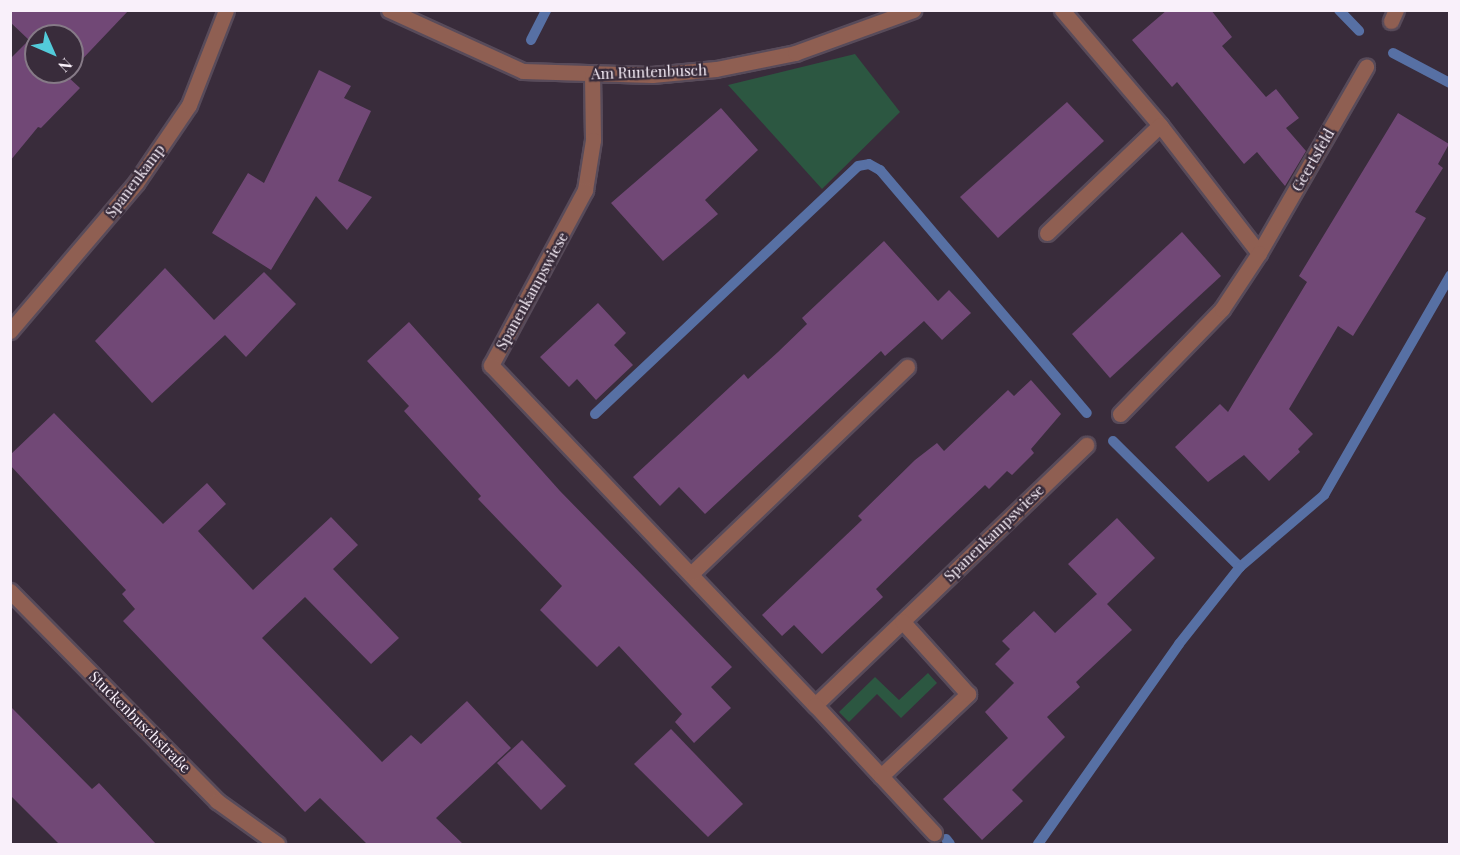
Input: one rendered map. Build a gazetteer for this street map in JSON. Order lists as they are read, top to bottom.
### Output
{
  "streets": {
    "street": [
      "Am Runtenbusch",
      "Geertsfeld",
      "Spanenkamp",
      "Spanenkampswiese",
      "Stuckenbuschstraße"
    ]
  },
  "crossings": [
    ["Am Runtenbusch", "Spanenkampswiese"]
  ],
  "north": "bottom right"
}
